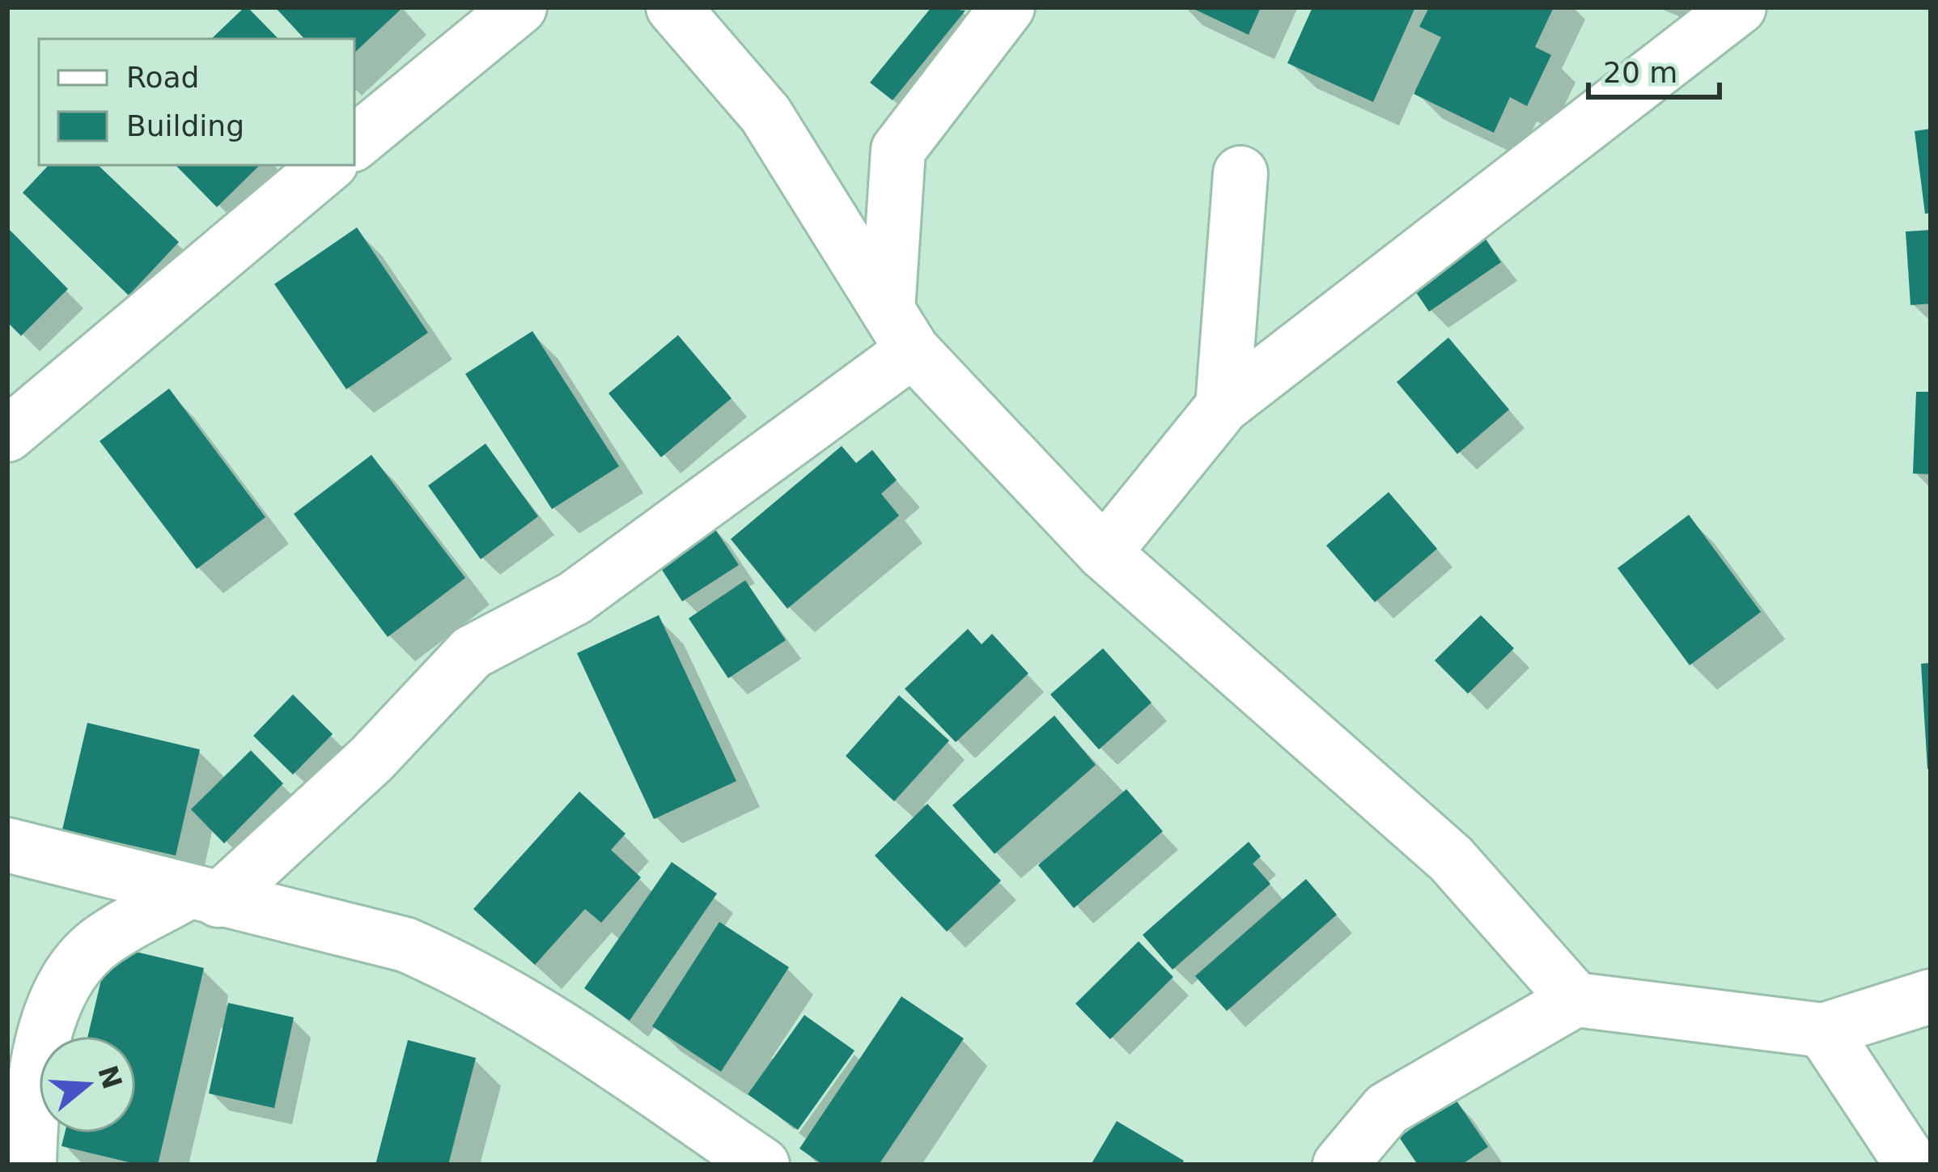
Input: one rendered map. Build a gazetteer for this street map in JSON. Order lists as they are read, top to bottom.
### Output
{
  "legend": ["Road", "Building"],
  "scale_bar": "20 m",
  "north": "right"
}
